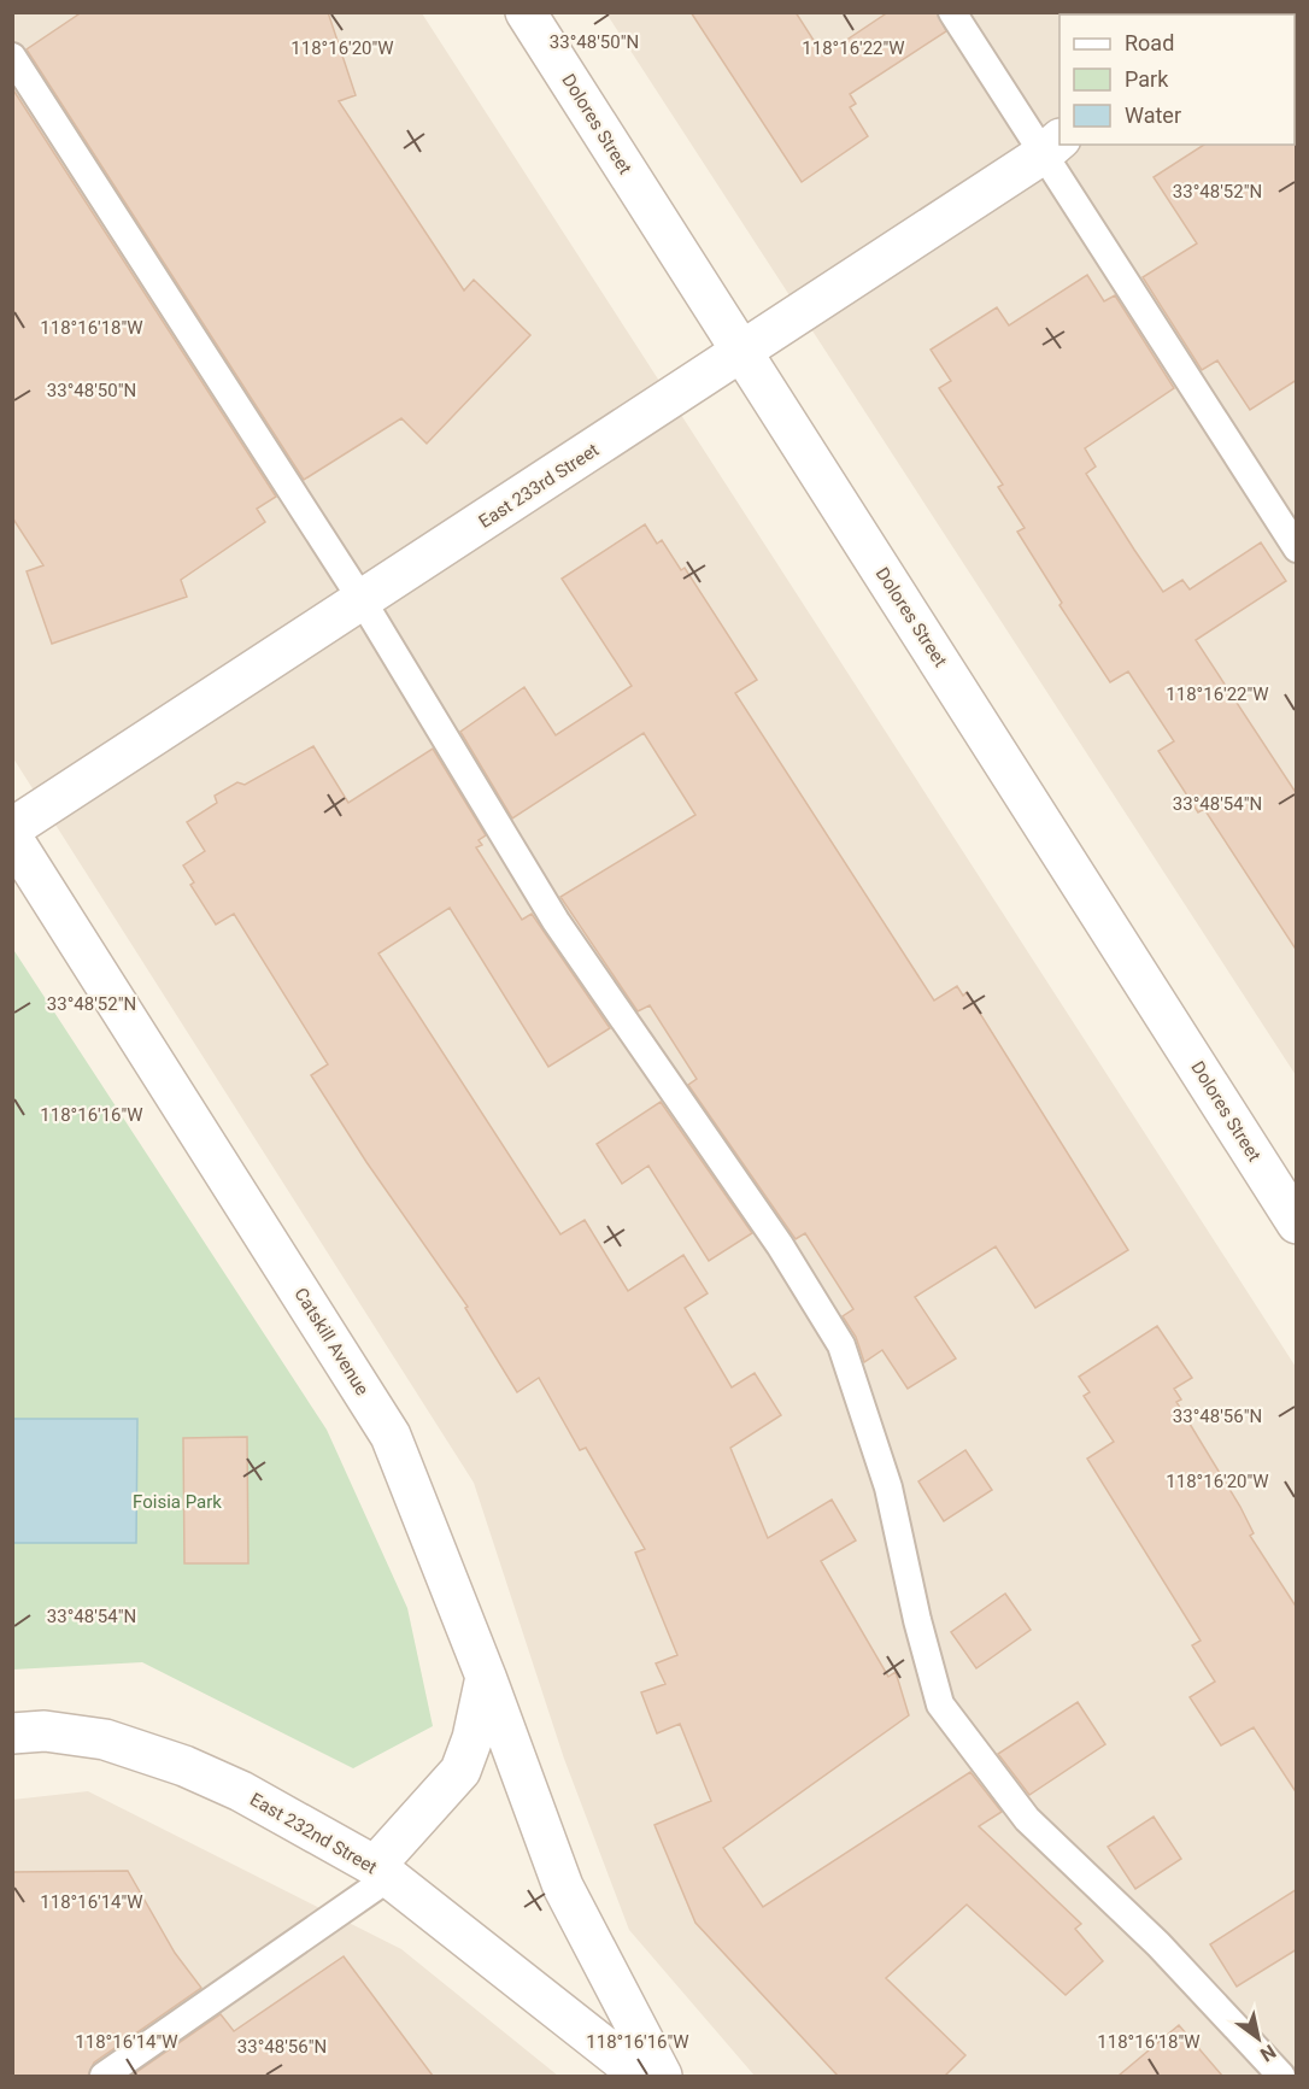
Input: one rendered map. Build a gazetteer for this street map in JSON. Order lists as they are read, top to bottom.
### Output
{
  "streets": {
    "street": [
      "Dolores Street",
      "East 233rd Street",
      "Catskill Avenue",
      "East 232nd Street"
    ]
  },
  "crossings": [
    ["Dolores Street", "East 233rd Street"]
  ],
  "parks": ["Foisia Park"],
  "legend": ["Road", "Park", "Water"],
  "north": "bottom right",
  "coordinates": [
    "33°48'50\"N",
    "118°16'20\"W",
    "118°16'22\"W",
    "33°48'52\"N",
    "118°16'18\"W",
    "33°48'54\"N",
    "118°16'16\"W",
    "33°48'56\"N",
    "118°16'14\"W"
  ]
}
